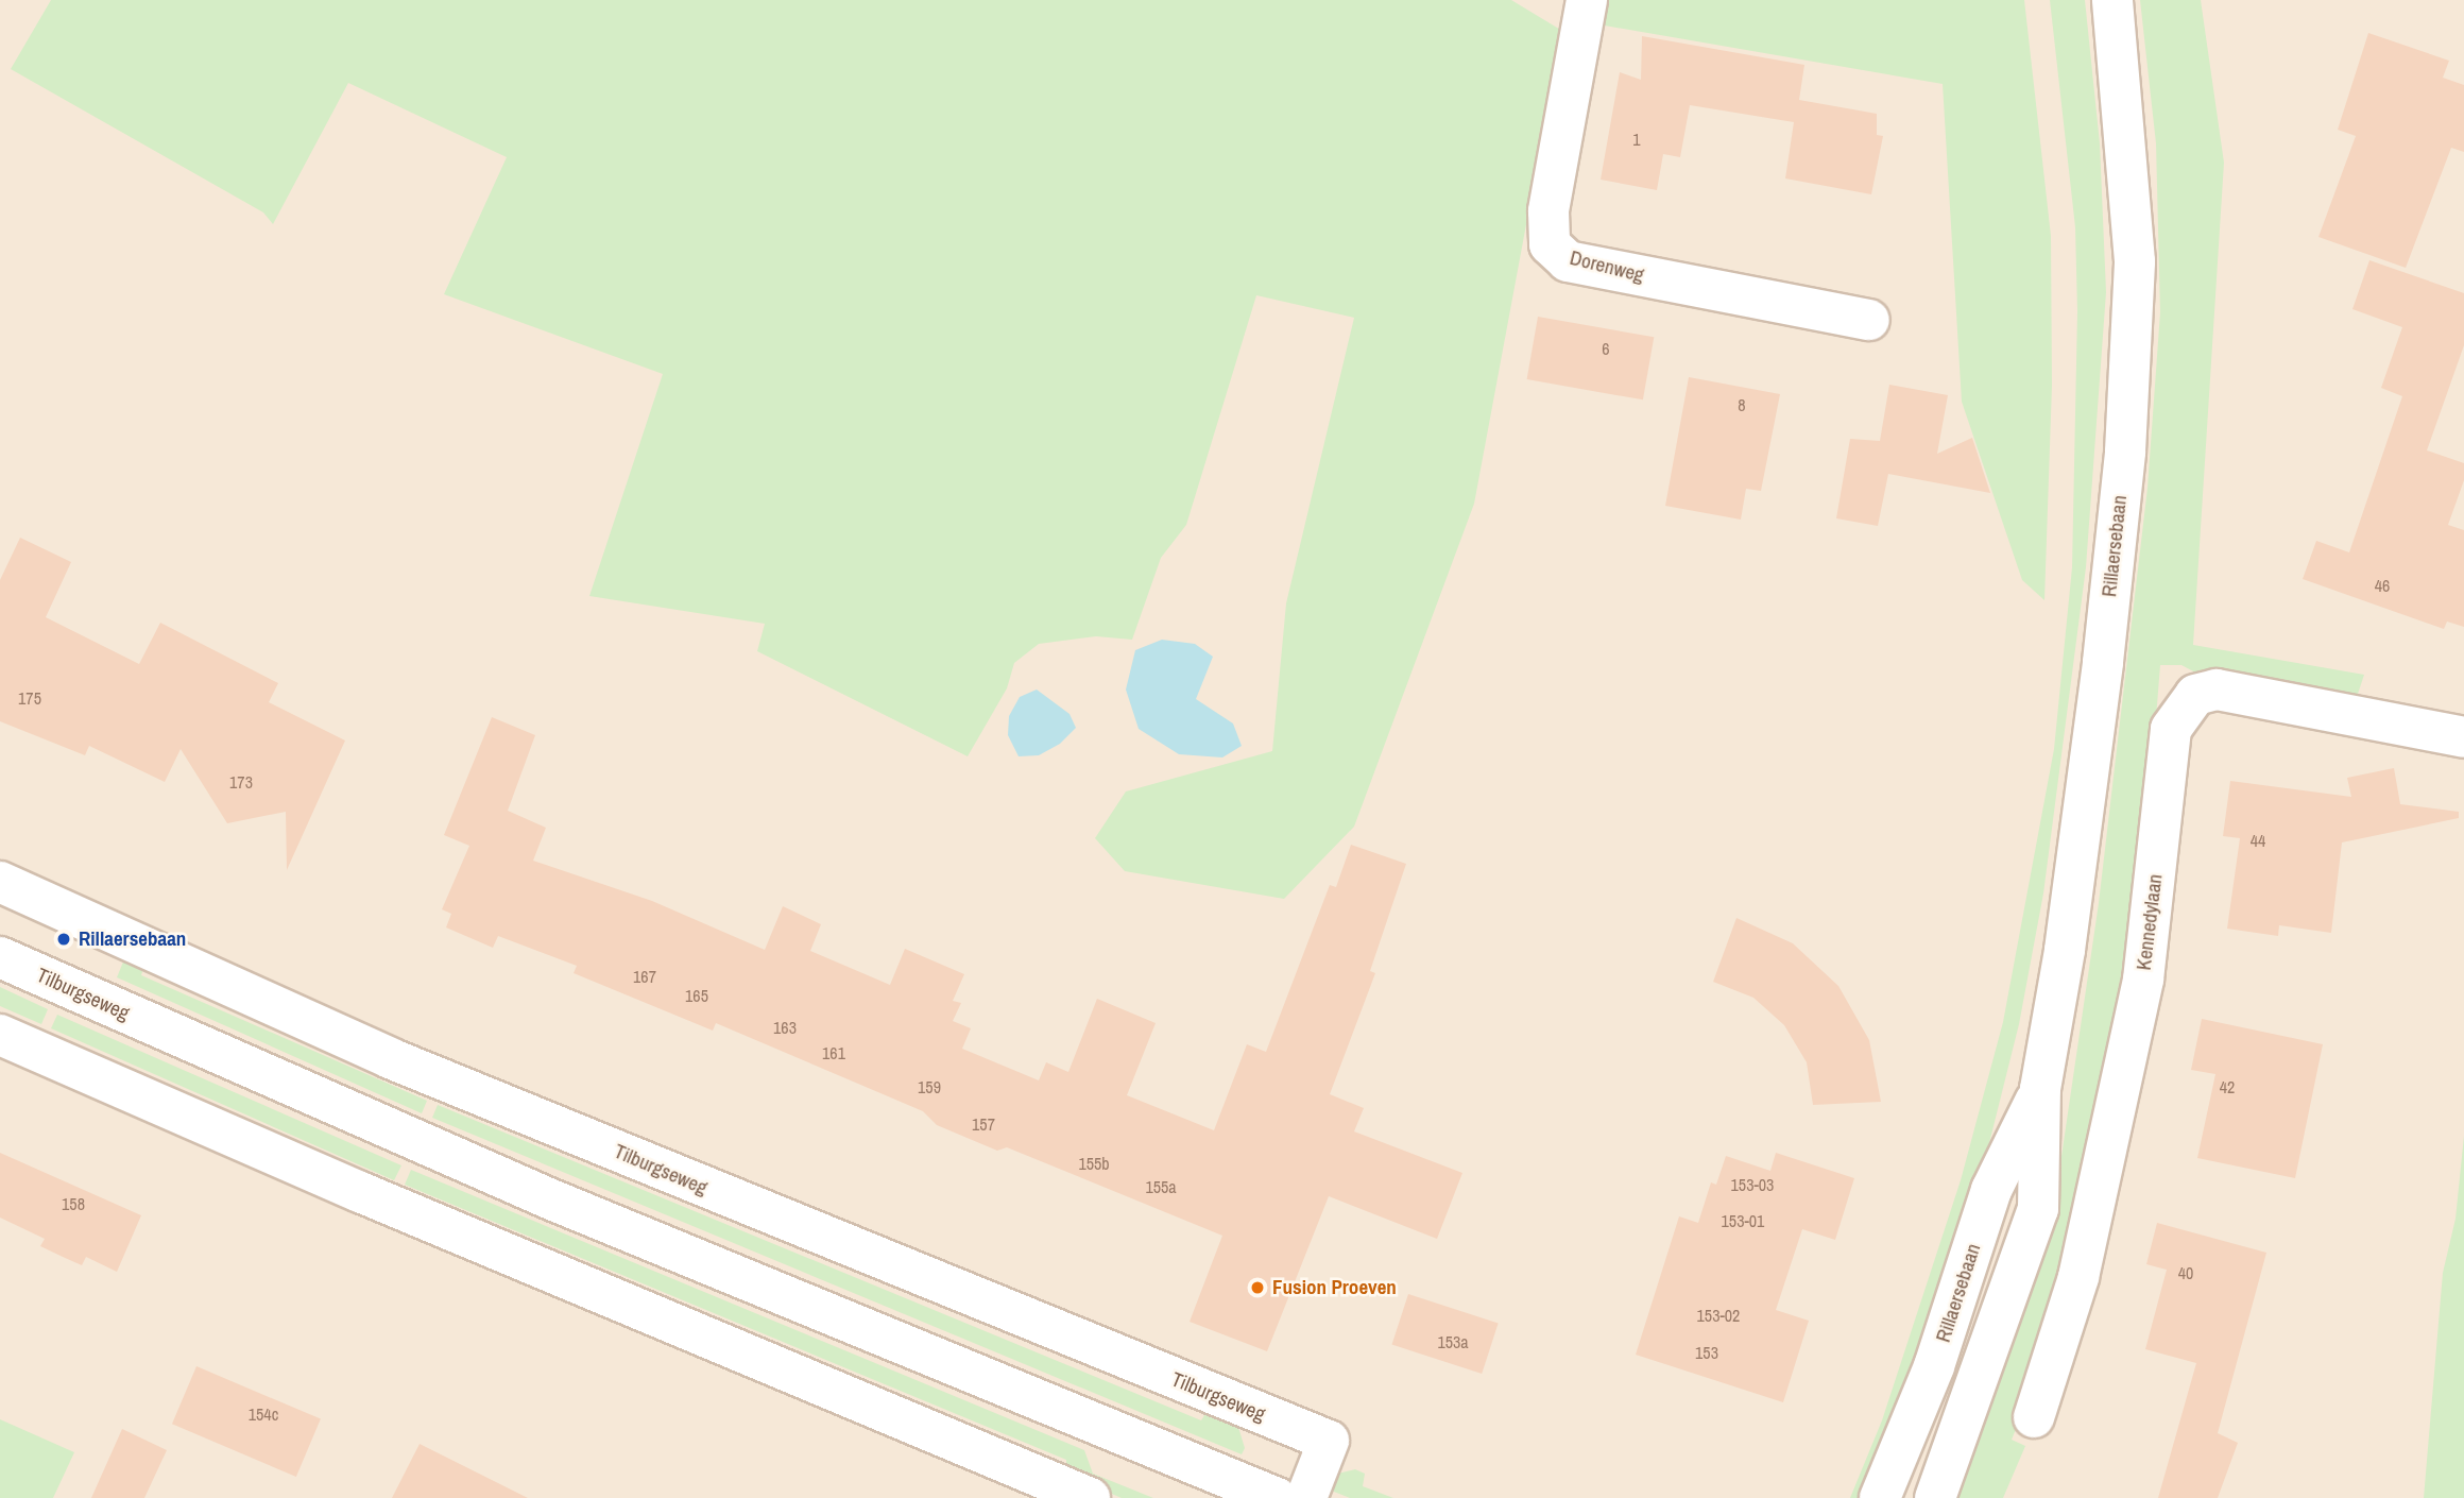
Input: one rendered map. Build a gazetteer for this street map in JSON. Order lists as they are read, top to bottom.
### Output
{
  "streets": {
    "street": [
      "Dorenweg",
      "Rillaersebaan",
      "Kennedylaan",
      "Tilburgseweg"
    ]
  },
  "places": ["Rillaersebaan", "Fusion Proeven"],
  "house_numbers": [
    "1",
    "6",
    "8",
    "46",
    "175",
    "173",
    "44",
    "167",
    "165",
    "163",
    "161",
    "159",
    "42",
    "157",
    "155b",
    "153-03",
    "155a",
    "158",
    "153-01",
    "40",
    "153-02",
    "153a",
    "153",
    "154c"
  ]
}
